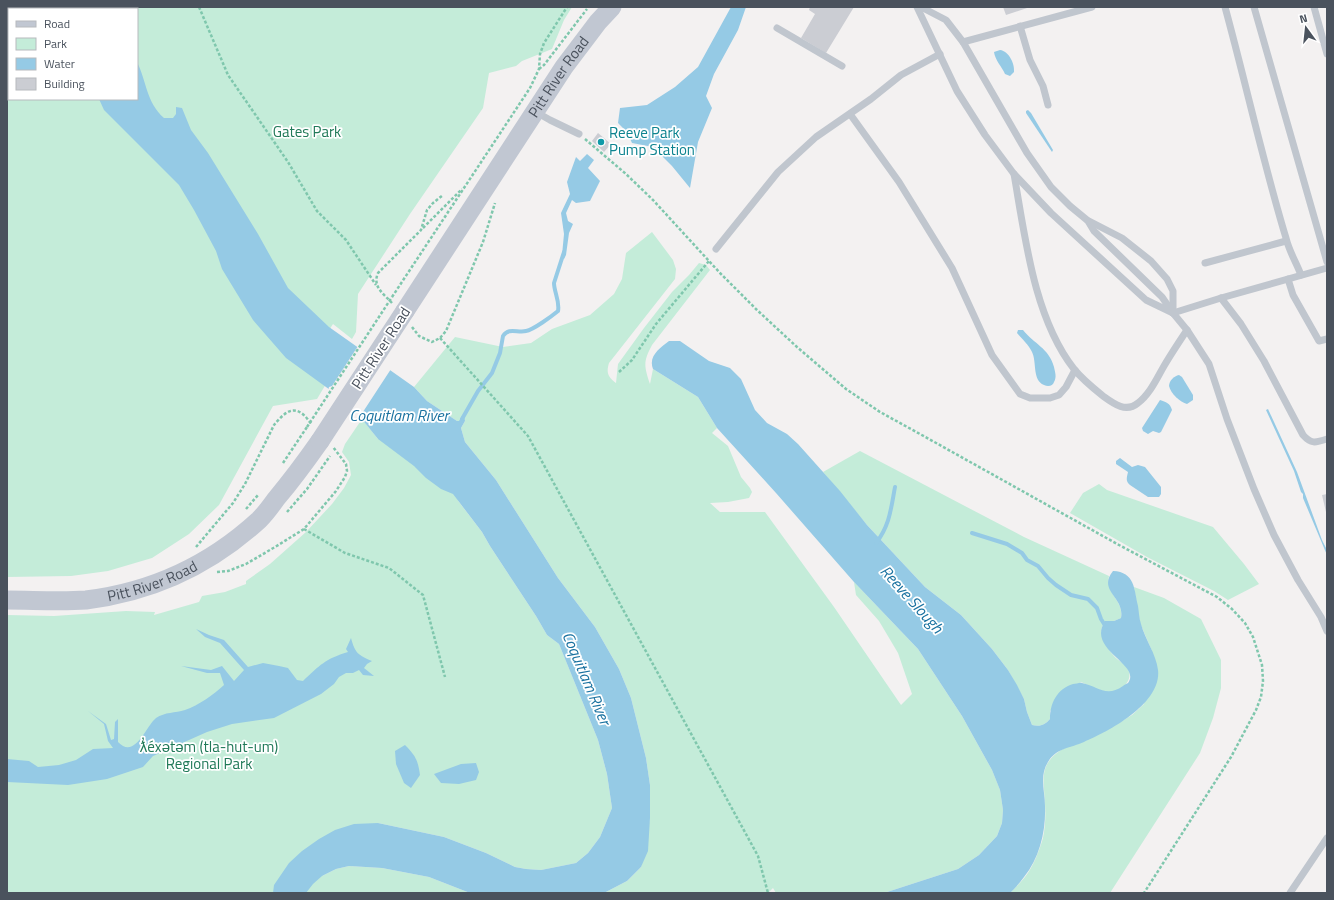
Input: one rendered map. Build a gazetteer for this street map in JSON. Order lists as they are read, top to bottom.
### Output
{
  "streets": {
    "main road": ["Pitt River Road"]
  },
  "water": ["Coquitlam River", "Reeve Slough"],
  "parks": ["Gates Park", "ƛ̓éxətəm (tla-hut-um) Regional Park"],
  "places": ["Reeve Park Pump Station"],
  "legend": [
    "Road",
    "Park",
    "Water",
    "Building"
  ],
  "north": "top"
}
